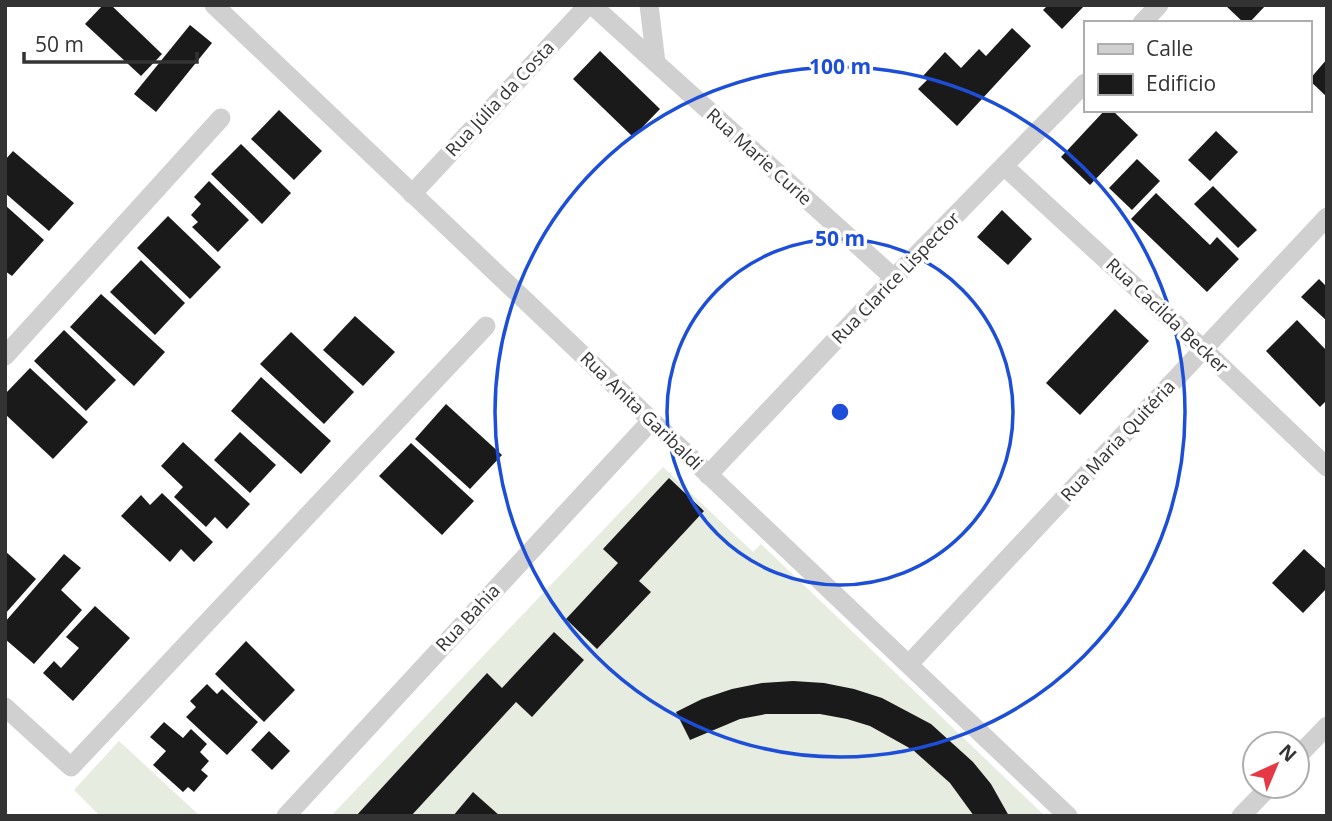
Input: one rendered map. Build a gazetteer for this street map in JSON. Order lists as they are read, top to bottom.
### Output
{
  "streets": {
    "street": [
      "Rua Júlia da Costa",
      "Rua Marie Curie",
      "Rua Clarice Lispector",
      "Rua Cacilda Becker",
      "Rua Anita Garibaldi",
      "Rua Maria Quitéria",
      "Rua Bahia"
    ]
  },
  "crossings": [
    ["Rua Júlia da Costa", "Rua Marie Curie"],
    ["Rua Júlia da Costa", "Rua Anita Garibaldi"],
    ["Rua Marie Curie", "Rua Clarice Lispector"],
    ["Rua Clarice Lispector", "Rua Cacilda Becker"],
    ["Rua Clarice Lispector", "Rua Anita Garibaldi"],
    ["Rua Cacilda Becker", "Rua Maria Quitéria"],
    ["Rua Anita Garibaldi", "Rua Maria Quitéria"],
    ["Rua Anita Garibaldi", "Rua Bahia"]
  ],
  "legend": ["Calle", "Edificio"],
  "scale_bar": "50 m",
  "north": "top right",
  "rings": ["100 m", "50 m"]
}
